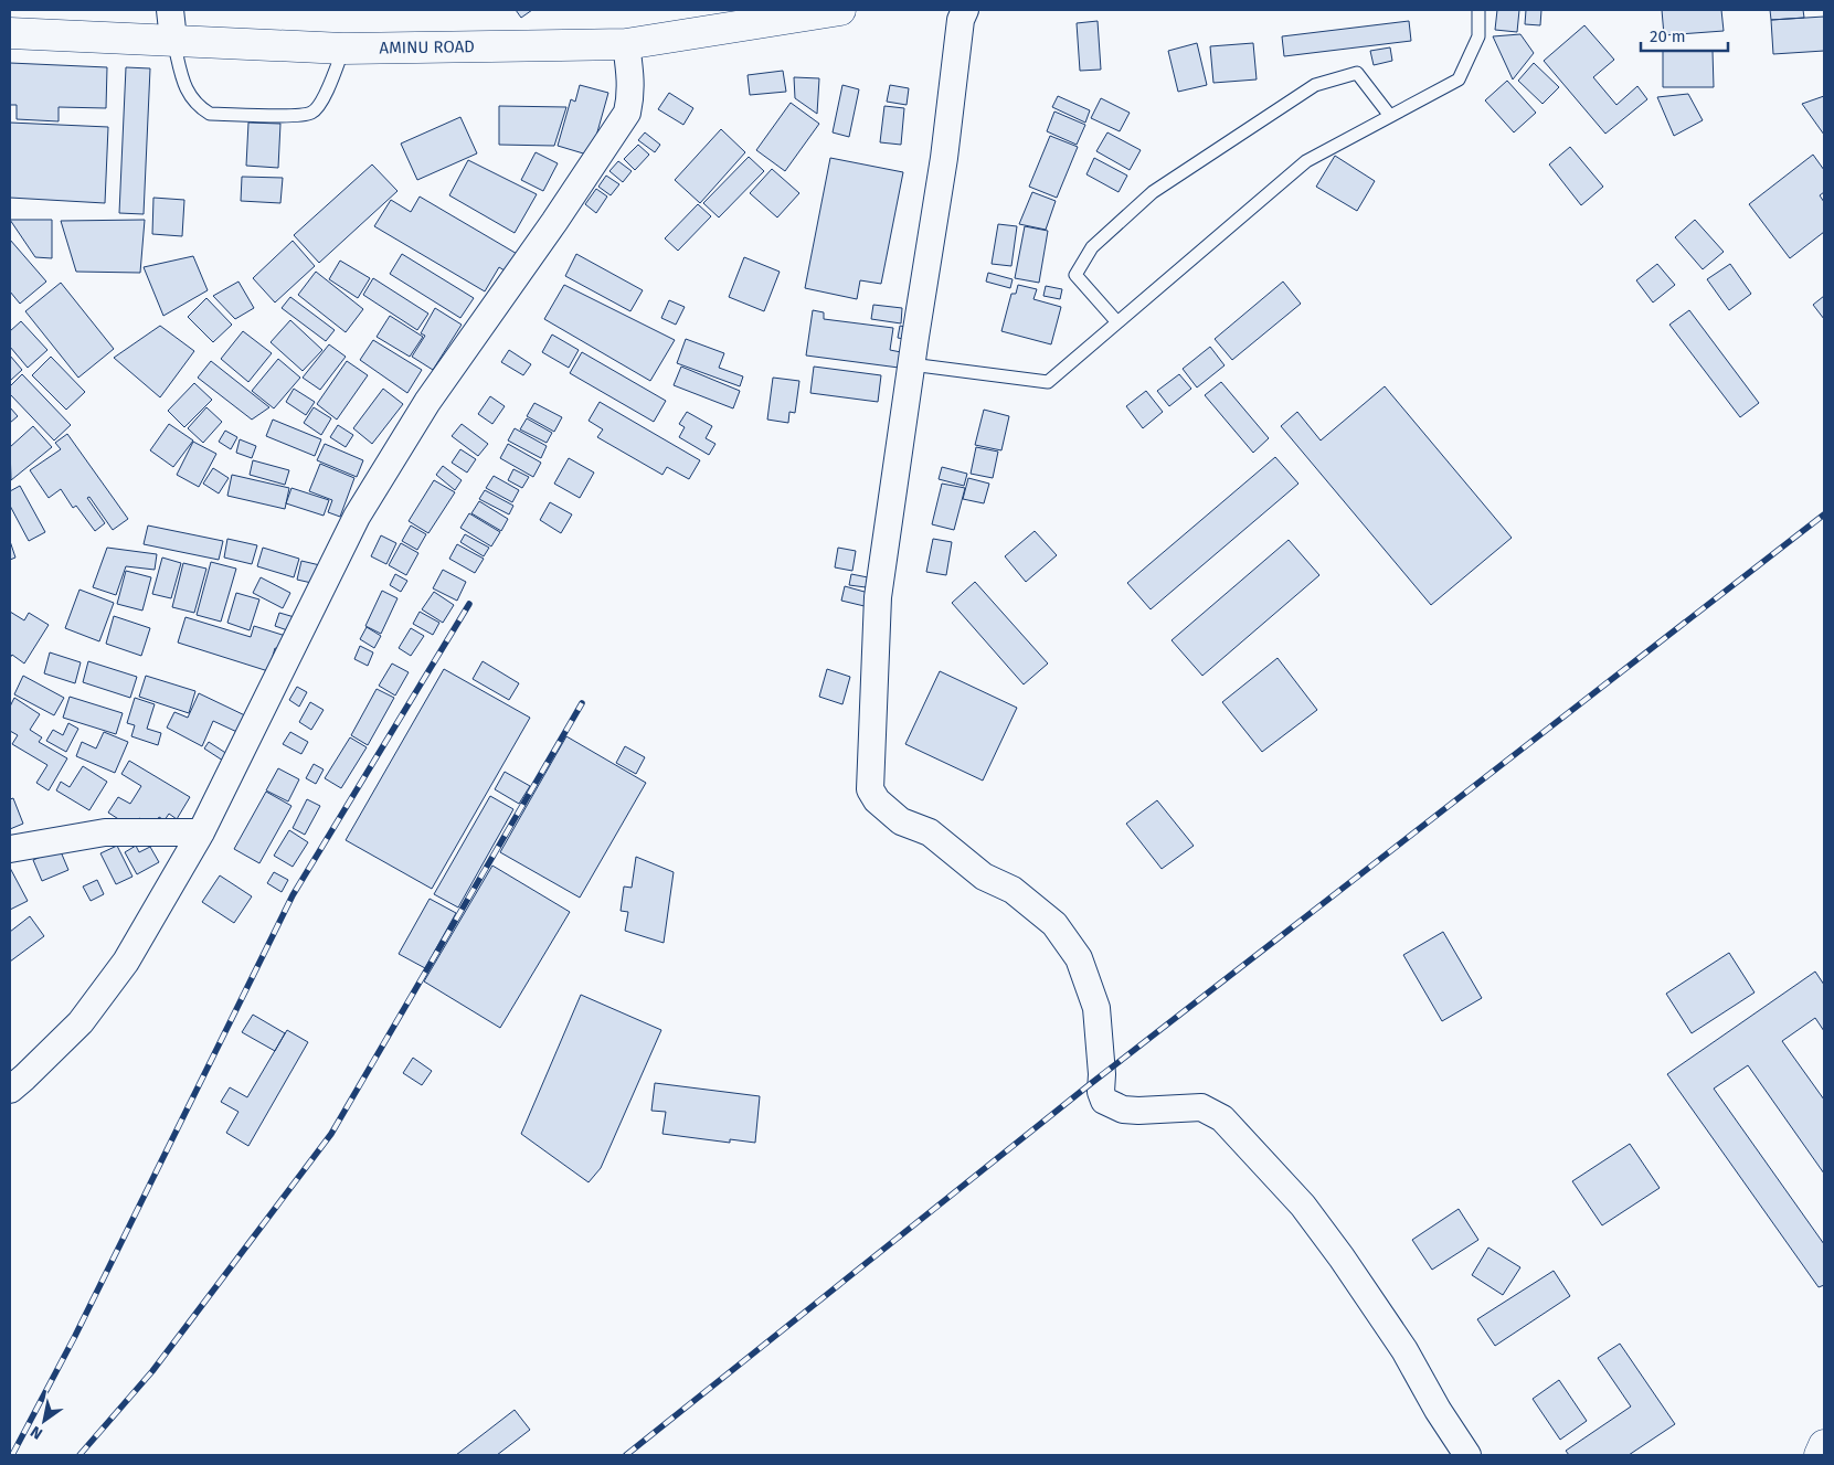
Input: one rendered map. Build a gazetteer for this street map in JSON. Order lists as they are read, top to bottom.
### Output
{
  "streets": {
    "street": ["AMINU ROAD"]
  },
  "scale_bar": "20 m",
  "north": "bottom left"
}
